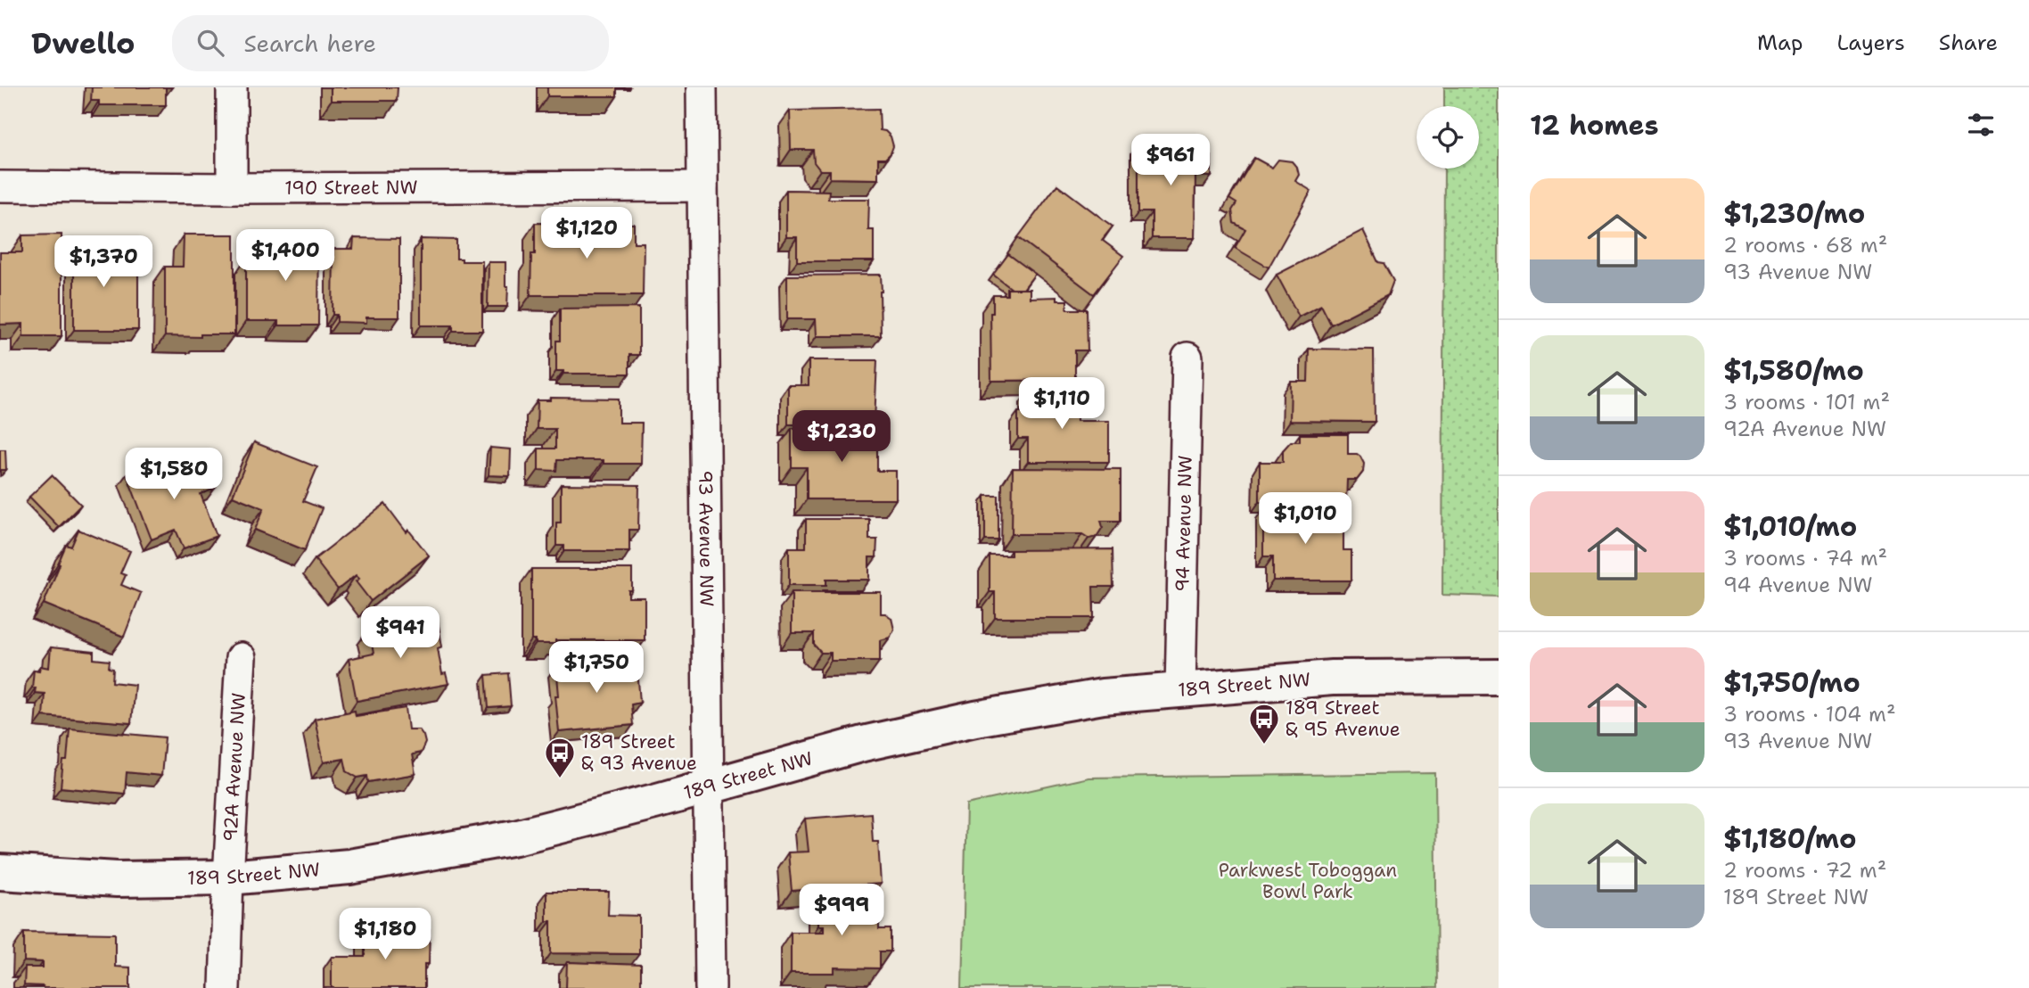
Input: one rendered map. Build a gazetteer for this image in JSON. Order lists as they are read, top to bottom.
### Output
{
  "streets": {
    "street": [
      "190 Street NW",
      "94 Avenue NW",
      "93 Avenue NW",
      "189 Street NW",
      "92A Avenue NW"
    ]
  },
  "crossings": [
    ["190 Street NW", "93 Avenue NW"],
    ["94 Avenue NW", "189 Street NW"],
    ["93 Avenue NW", "189 Street NW"],
    ["189 Street NW", "92A Avenue NW"]
  ],
  "parks": ["Parkwest Toboggan Bowl Park"],
  "places": {
    "bus stop": ["189 Street & 95 Avenue", "189 Street & 93 Avenue"]
  },
  "page": {
    "header": "Dwello",
    "search": "Search here",
    "nav": ["Map", "Layers", "Share"],
    "heading": "12 homes",
    "price": [
      "$961",
      "$1,120",
      "$1,400",
      "$1,370",
      "$1,110",
      "$1,230",
      "$1,580",
      "$1,010",
      "$941",
      "$1,750",
      "$999",
      "$1,180"
    ],
    "list": [
      {
        "name": "$1,230/mo",
        "note": "2 rooms · 68 m² · 93 Avenue NW"
      },
      {
        "name": "$1,580/mo",
        "note": "3 rooms · 101 m² · 92A Avenue NW"
      },
      {
        "name": "$1,010/mo",
        "note": "3 rooms · 74 m² · 94 Avenue NW"
      },
      {
        "name": "$1,750/mo",
        "note": "3 rooms · 104 m² · 93 Avenue NW"
      },
      {
        "name": "$1,180/mo",
        "note": "2 rooms · 72 m² · 189 Street NW"
      }
    ]
  }
}
